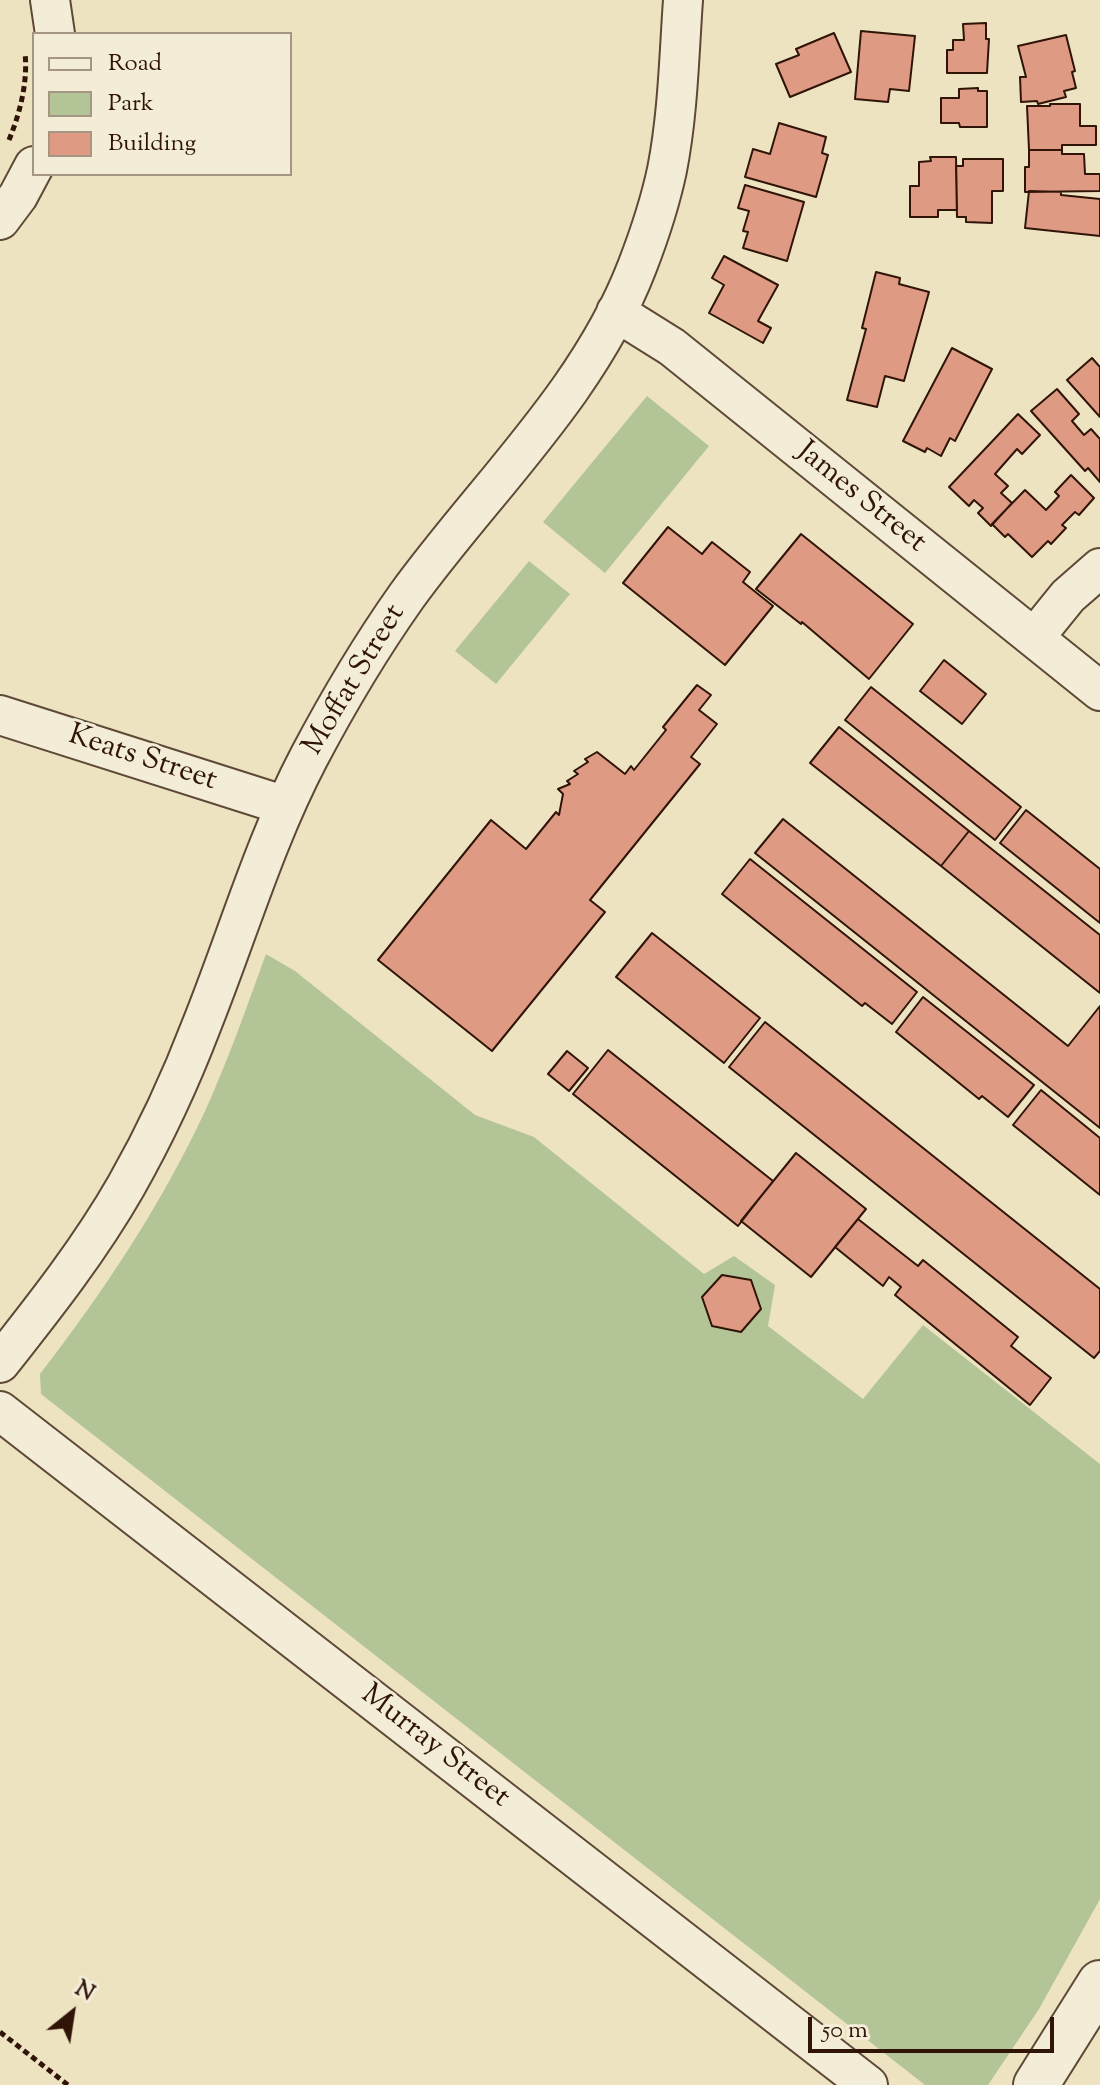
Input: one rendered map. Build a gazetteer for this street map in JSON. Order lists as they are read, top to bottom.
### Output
{
  "streets": {
    "street": [
      "James Street",
      "Moffat Street",
      "Keats Street",
      "Murray Street"
    ]
  },
  "crossings": [
    ["James Street", "Moffat Street"],
    ["Moffat Street", "Keats Street"]
  ],
  "legend": ["Road", "Park", "Building"],
  "scale_bar": "50 m",
  "north": "top right"
}
